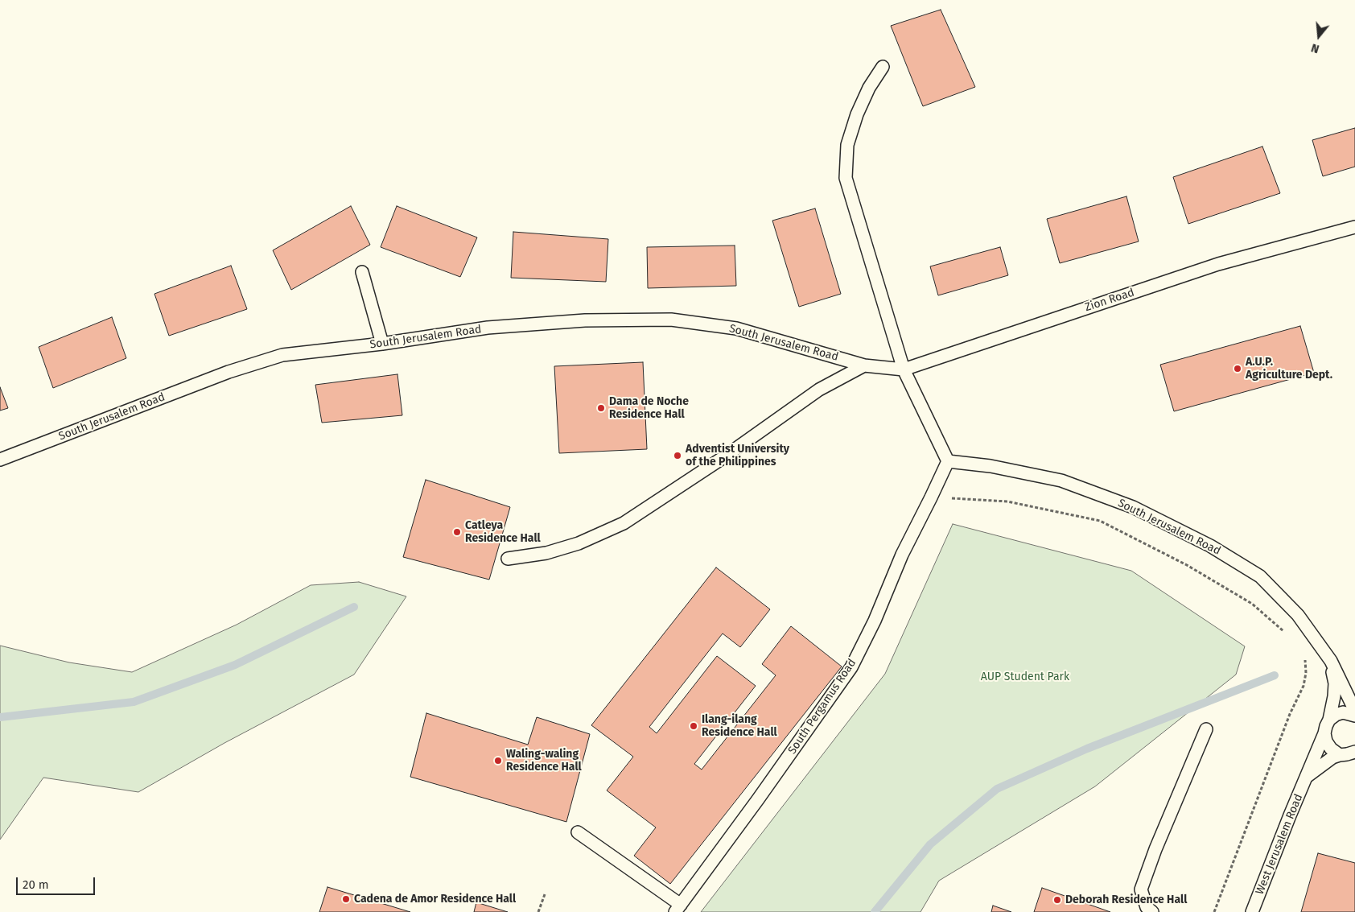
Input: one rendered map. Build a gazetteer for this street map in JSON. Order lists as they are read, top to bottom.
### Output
{
  "streets": {
    "lane": [
      "Zion Road",
      "South Jerusalem Road",
      "South Pergamus Road",
      "West Jerusalem Road"
    ]
  },
  "crossings": [
    ["Zion Road", "South Jerusalem Road"],
    ["South Jerusalem Road", "South Pergamus Road"],
    ["South Jerusalem Road", "West Jerusalem Road"]
  ],
  "parks": ["AUP Student Park"],
  "places": [
    "A.U.P. Agriculture Dept.",
    "Dama de Noche Residence Hall",
    "Adventist University of the Philippines",
    "Catleya Residence Hall",
    "Ilang-ilang Residence Hall",
    "Waling-waling Residence Hall",
    "Cadena de Amor Residence Hall",
    "Deborah Residence Hall"
  ],
  "scale_bar": "20 m",
  "north": "bottom"
}
